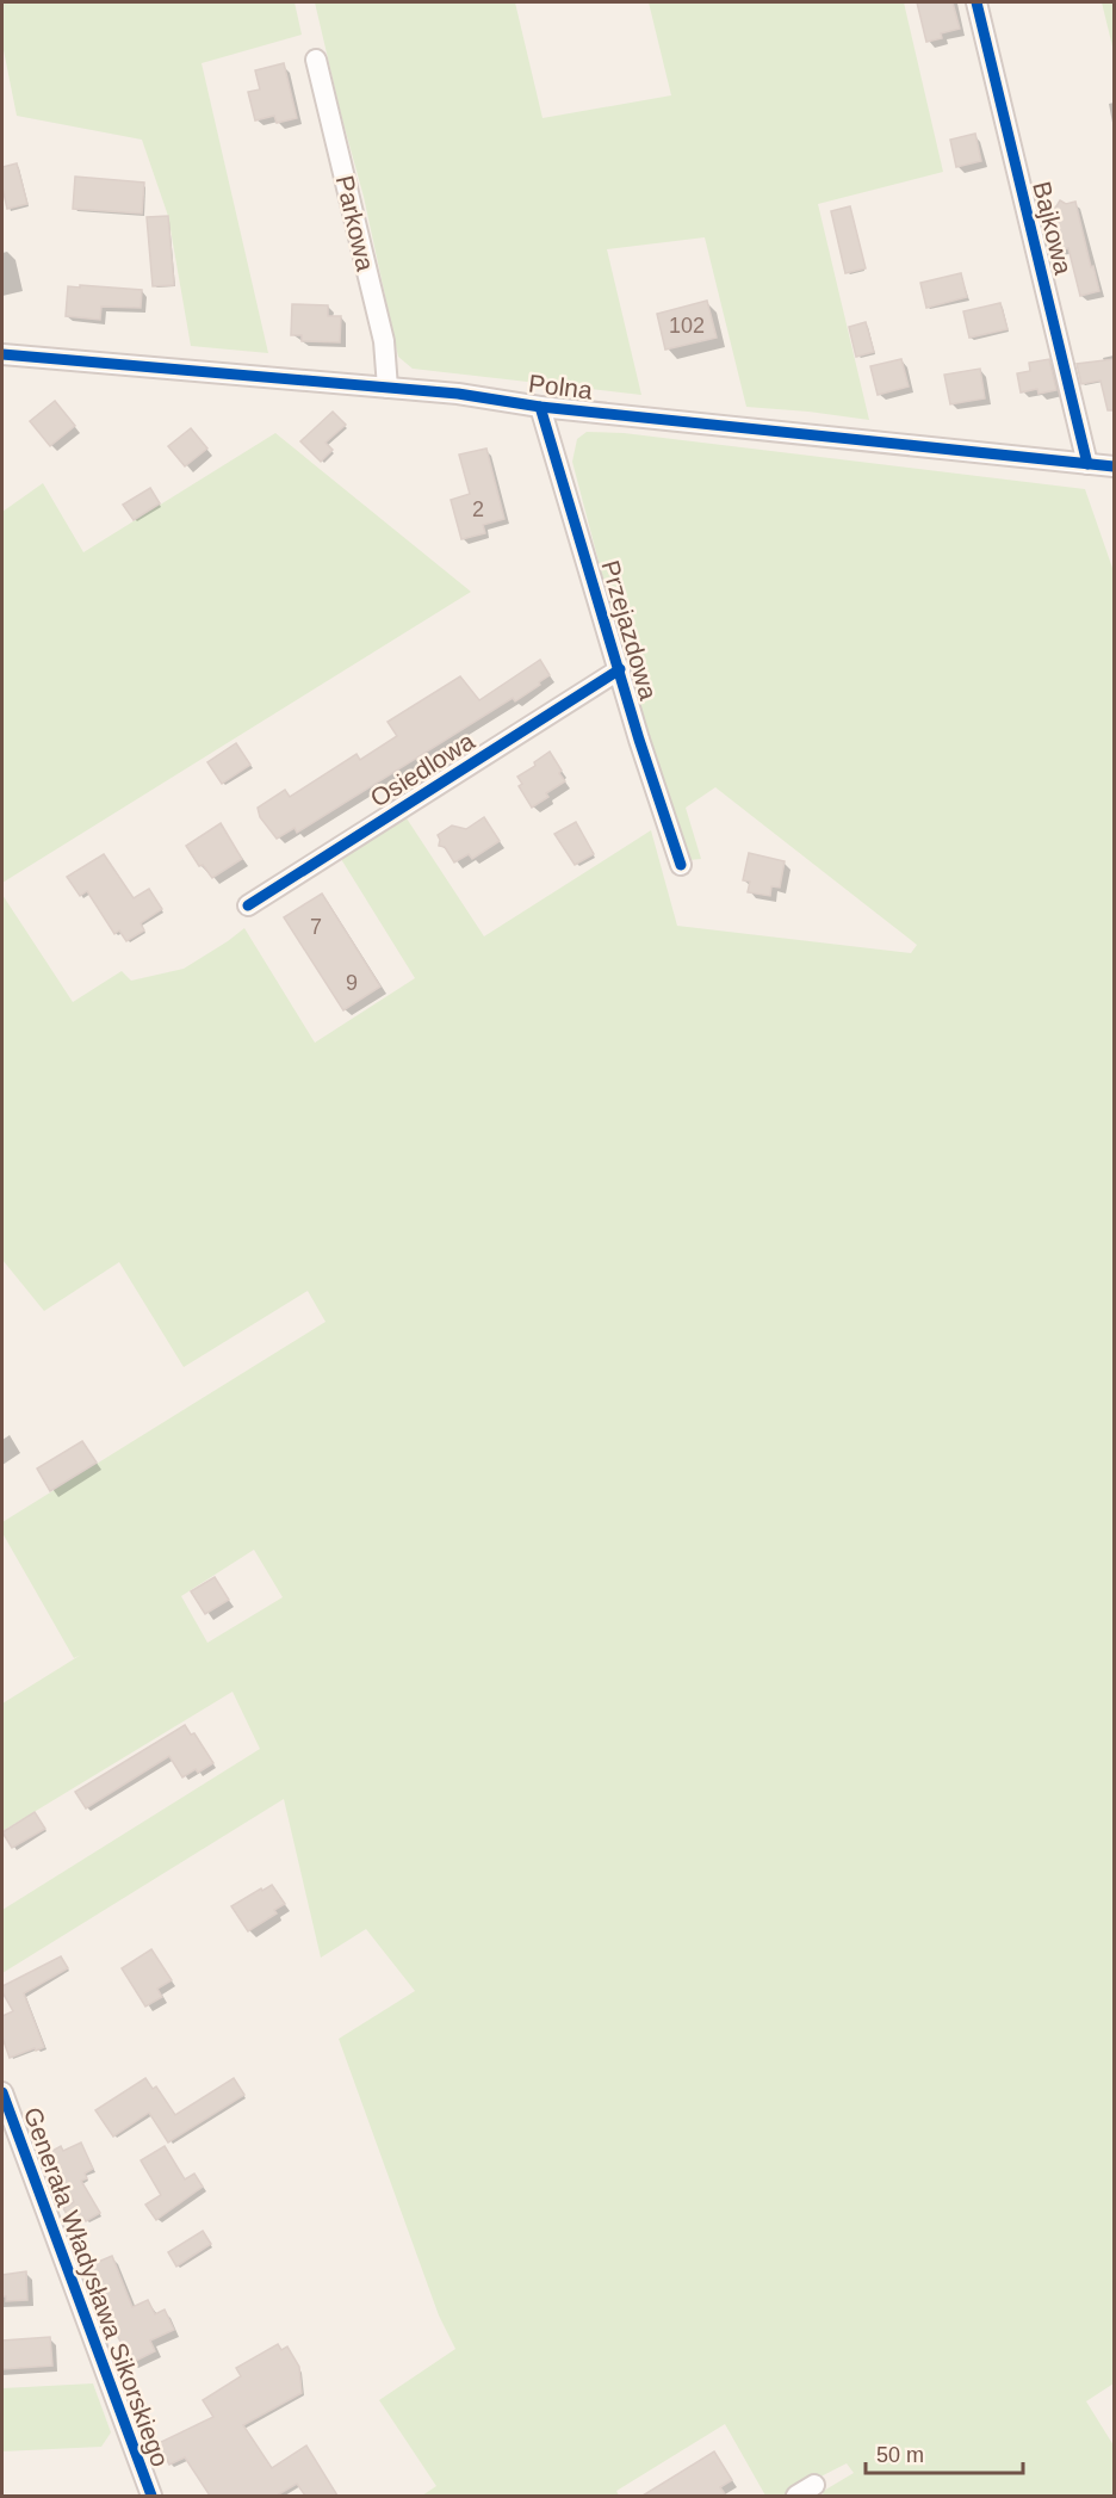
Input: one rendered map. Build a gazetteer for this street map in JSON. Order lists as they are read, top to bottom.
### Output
{
  "streets": {
    "street": [
      "Parkowa",
      "Bajkowa",
      "Polna",
      "Przejazdowa",
      "Osiedlowa",
      "Generała Władysława Sikorskiego"
    ]
  },
  "crossings": [
    ["Parkowa", "Polna"],
    ["Bajkowa", "Polna"],
    ["Polna", "Przejazdowa"],
    ["Przejazdowa", "Osiedlowa"]
  ],
  "house_numbers": [
    "102",
    "2",
    "7",
    "9"
  ],
  "scale_bar": "50 m"
}
